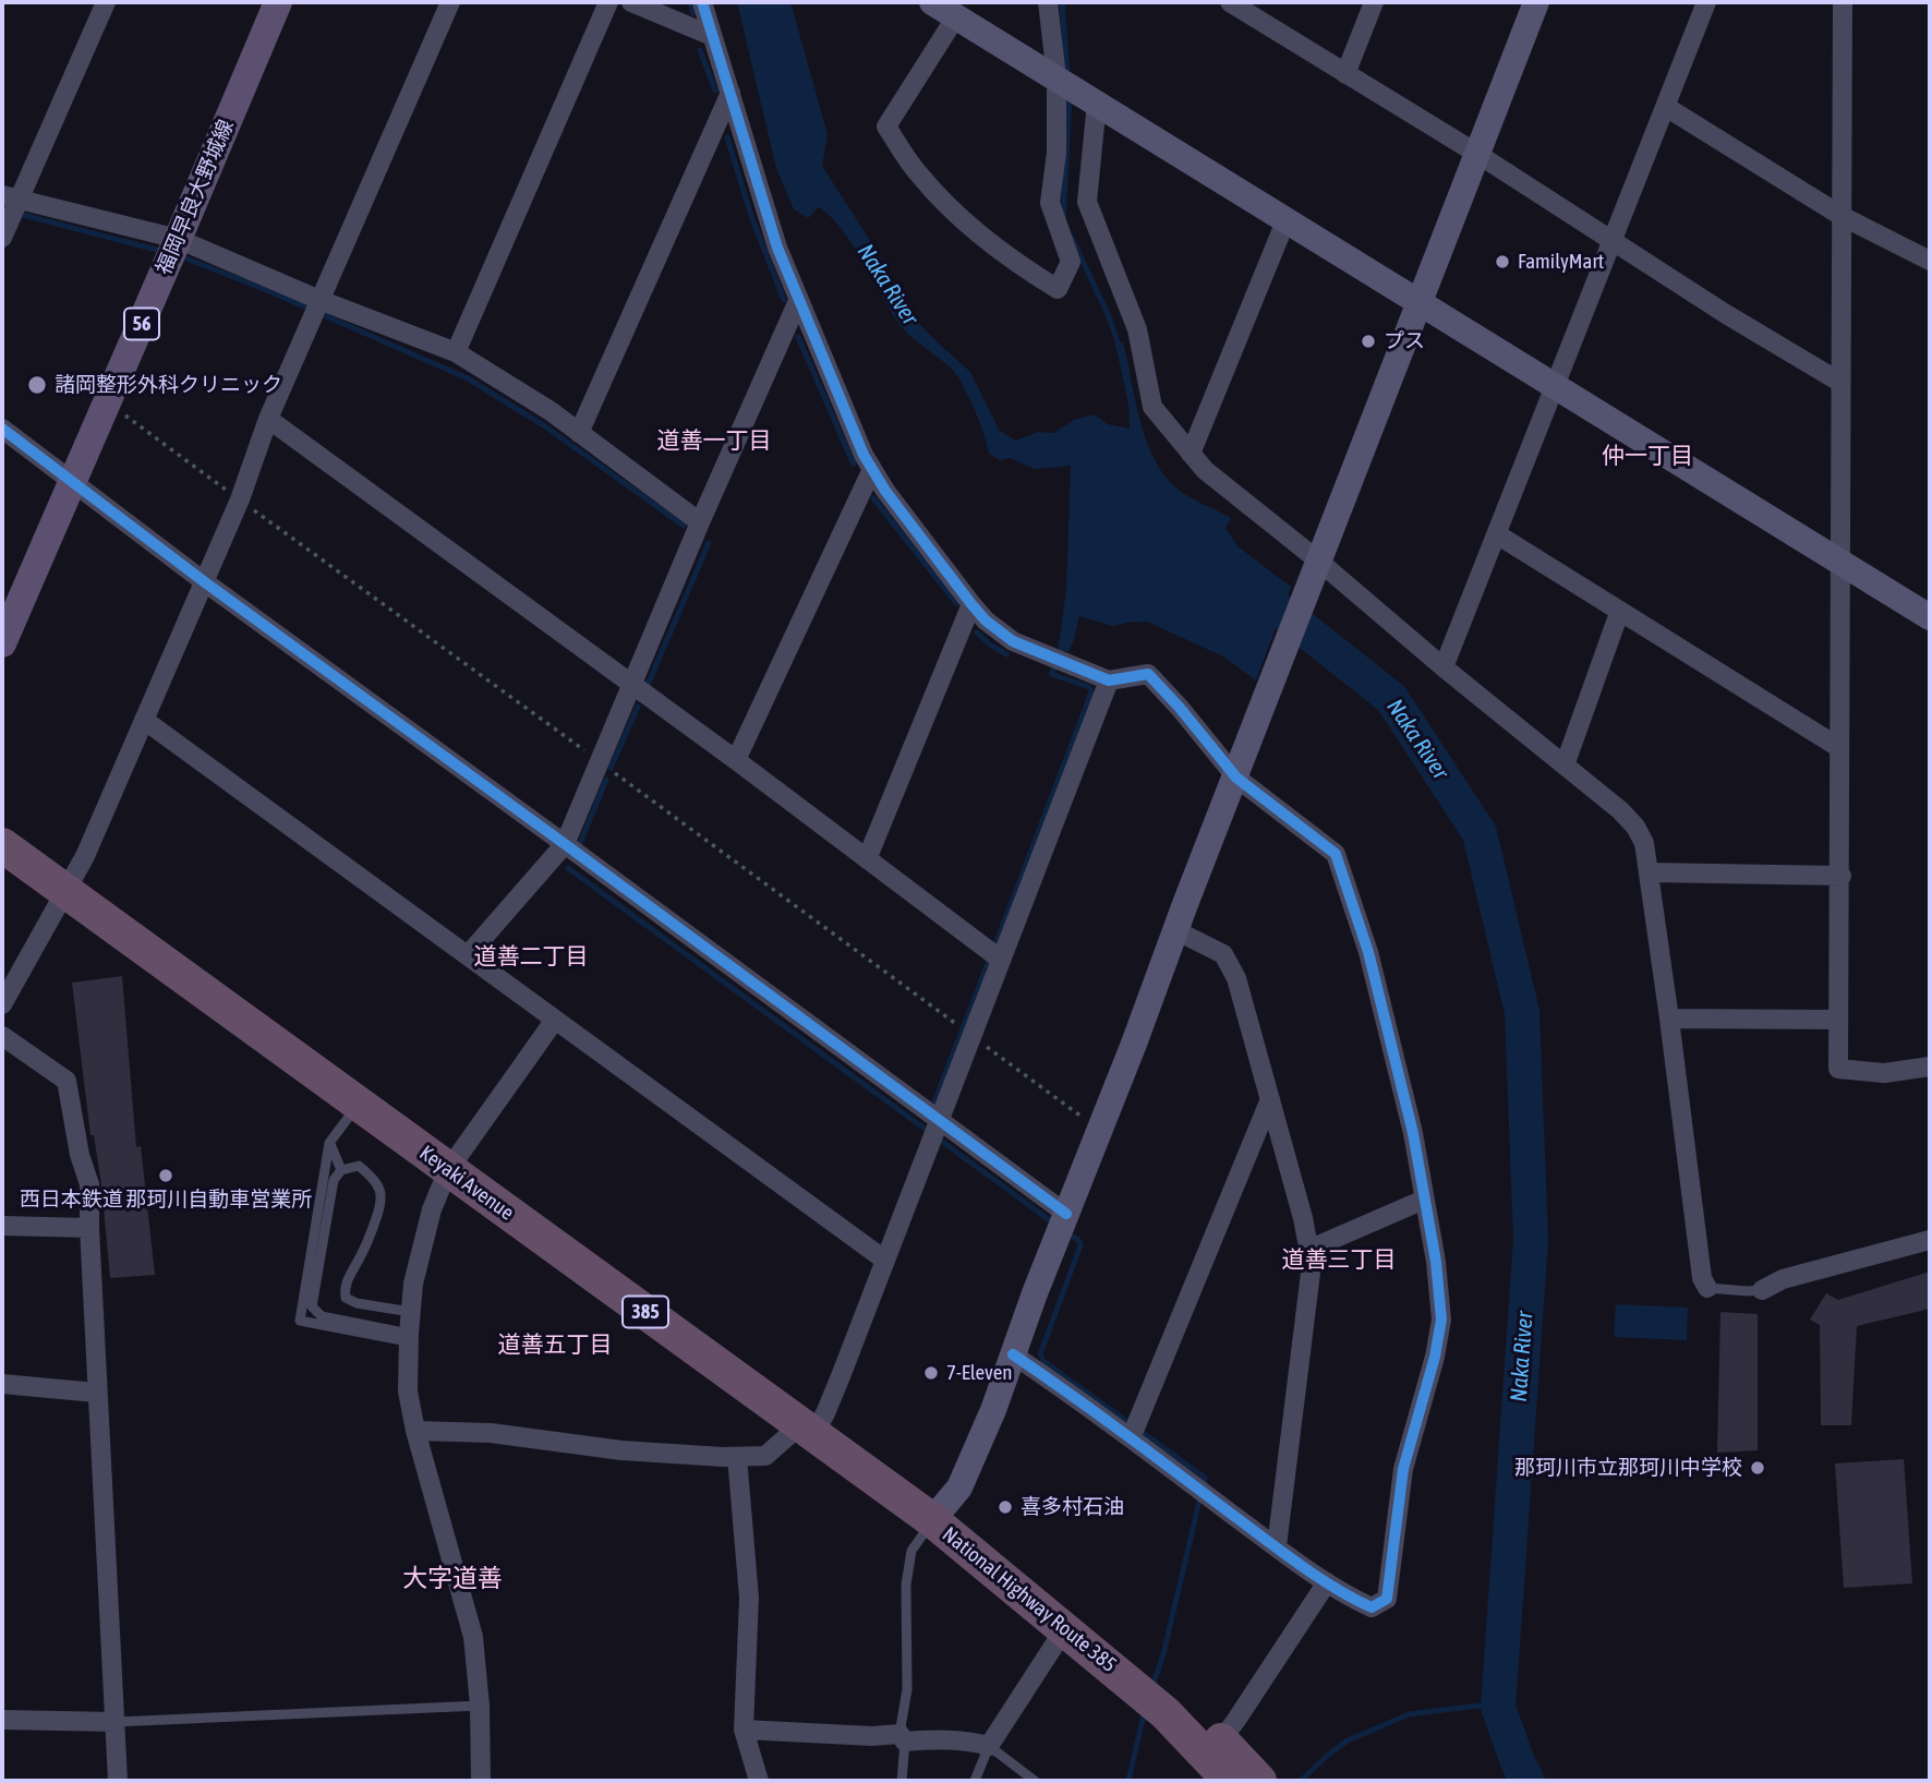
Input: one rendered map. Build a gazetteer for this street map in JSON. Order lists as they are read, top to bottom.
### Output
{
  "streets": {
    "highway": ["Keyaki Avenue", "385", "National Highway Route 385"],
    "main road": ["福岡早良大野城線", "56"]
  },
  "crossings": [
    ["Keyaki Avenue", "National Highway Route 385"]
  ],
  "districts": [
    "道善一丁目",
    "仲一丁目",
    "道善二丁目",
    "道善三丁目",
    "道善五丁目",
    "大字道善"
  ],
  "water": ["Naka River"],
  "places": [
    "FamilyMart",
    "プス",
    "諸岡整形外科クリニック",
    "西日本鉄道 那珂川自動車営業所",
    "7-Eleven",
    "那珂川市立那珂川中学校",
    "喜多村石油"
  ]
}
